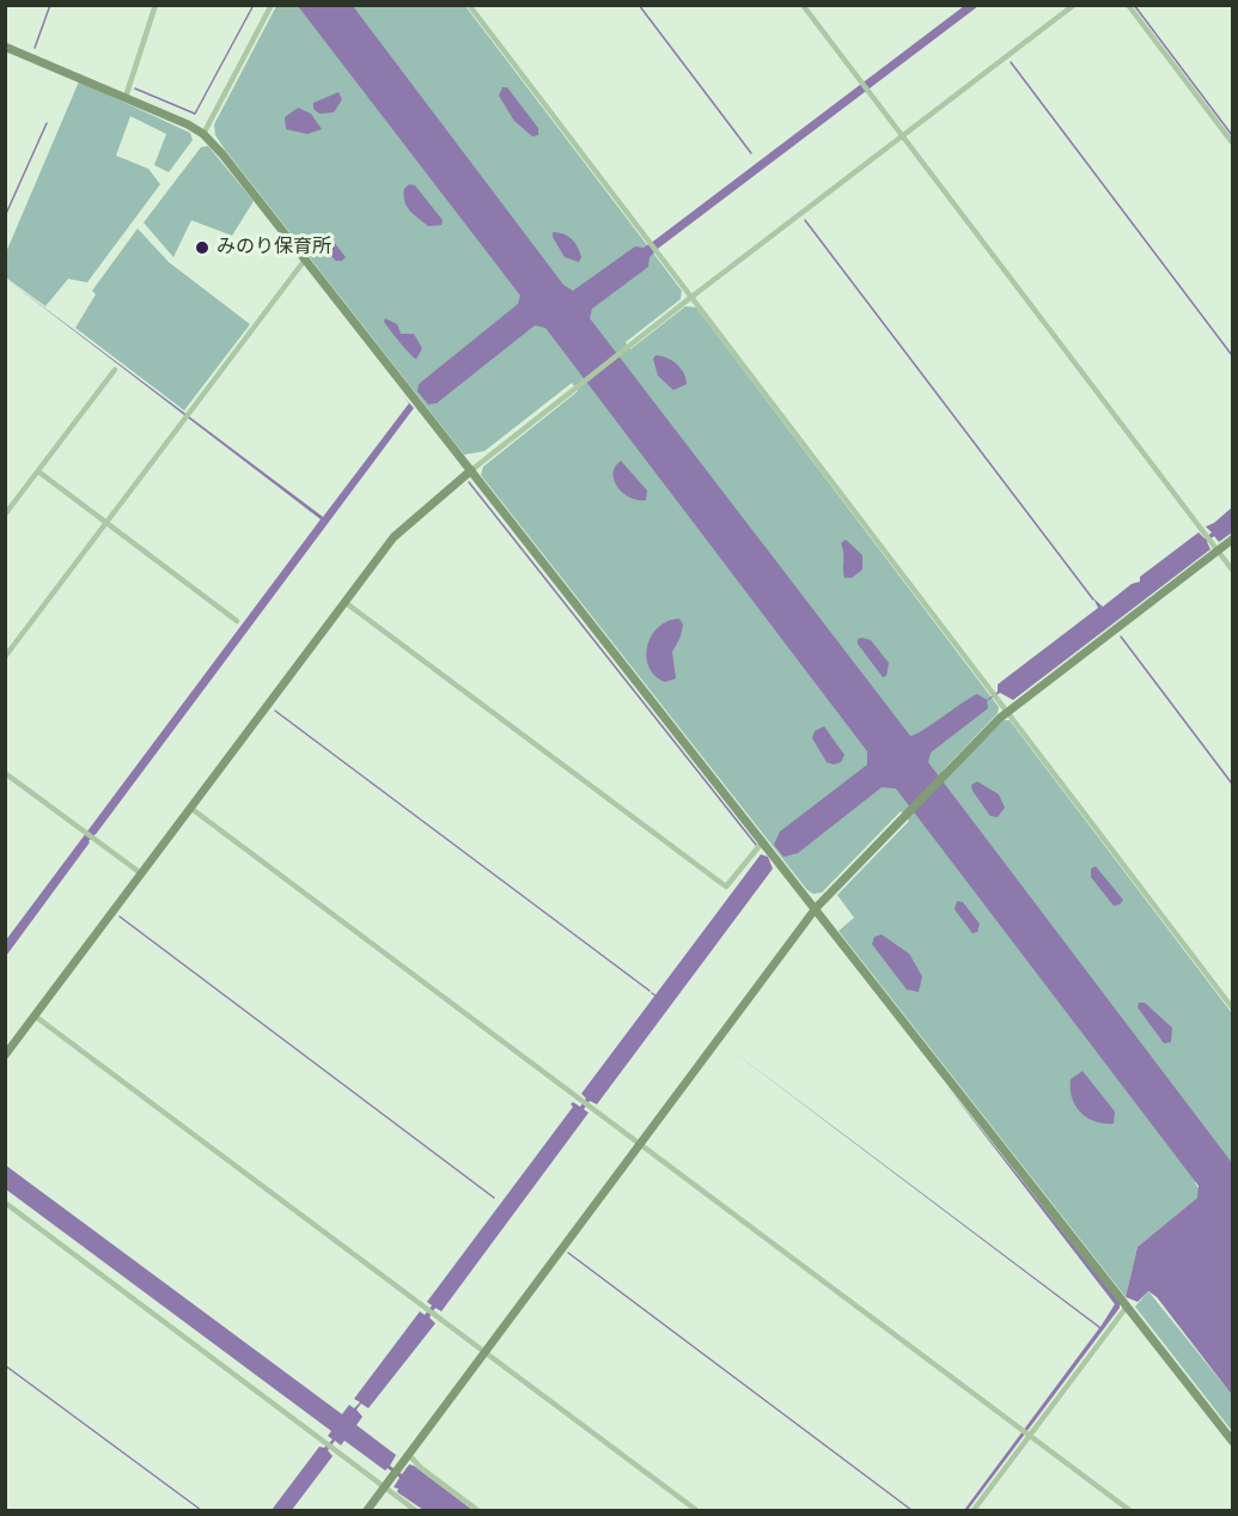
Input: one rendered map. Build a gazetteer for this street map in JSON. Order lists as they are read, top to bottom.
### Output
{
  "places": ["みのり保育所"]
}
